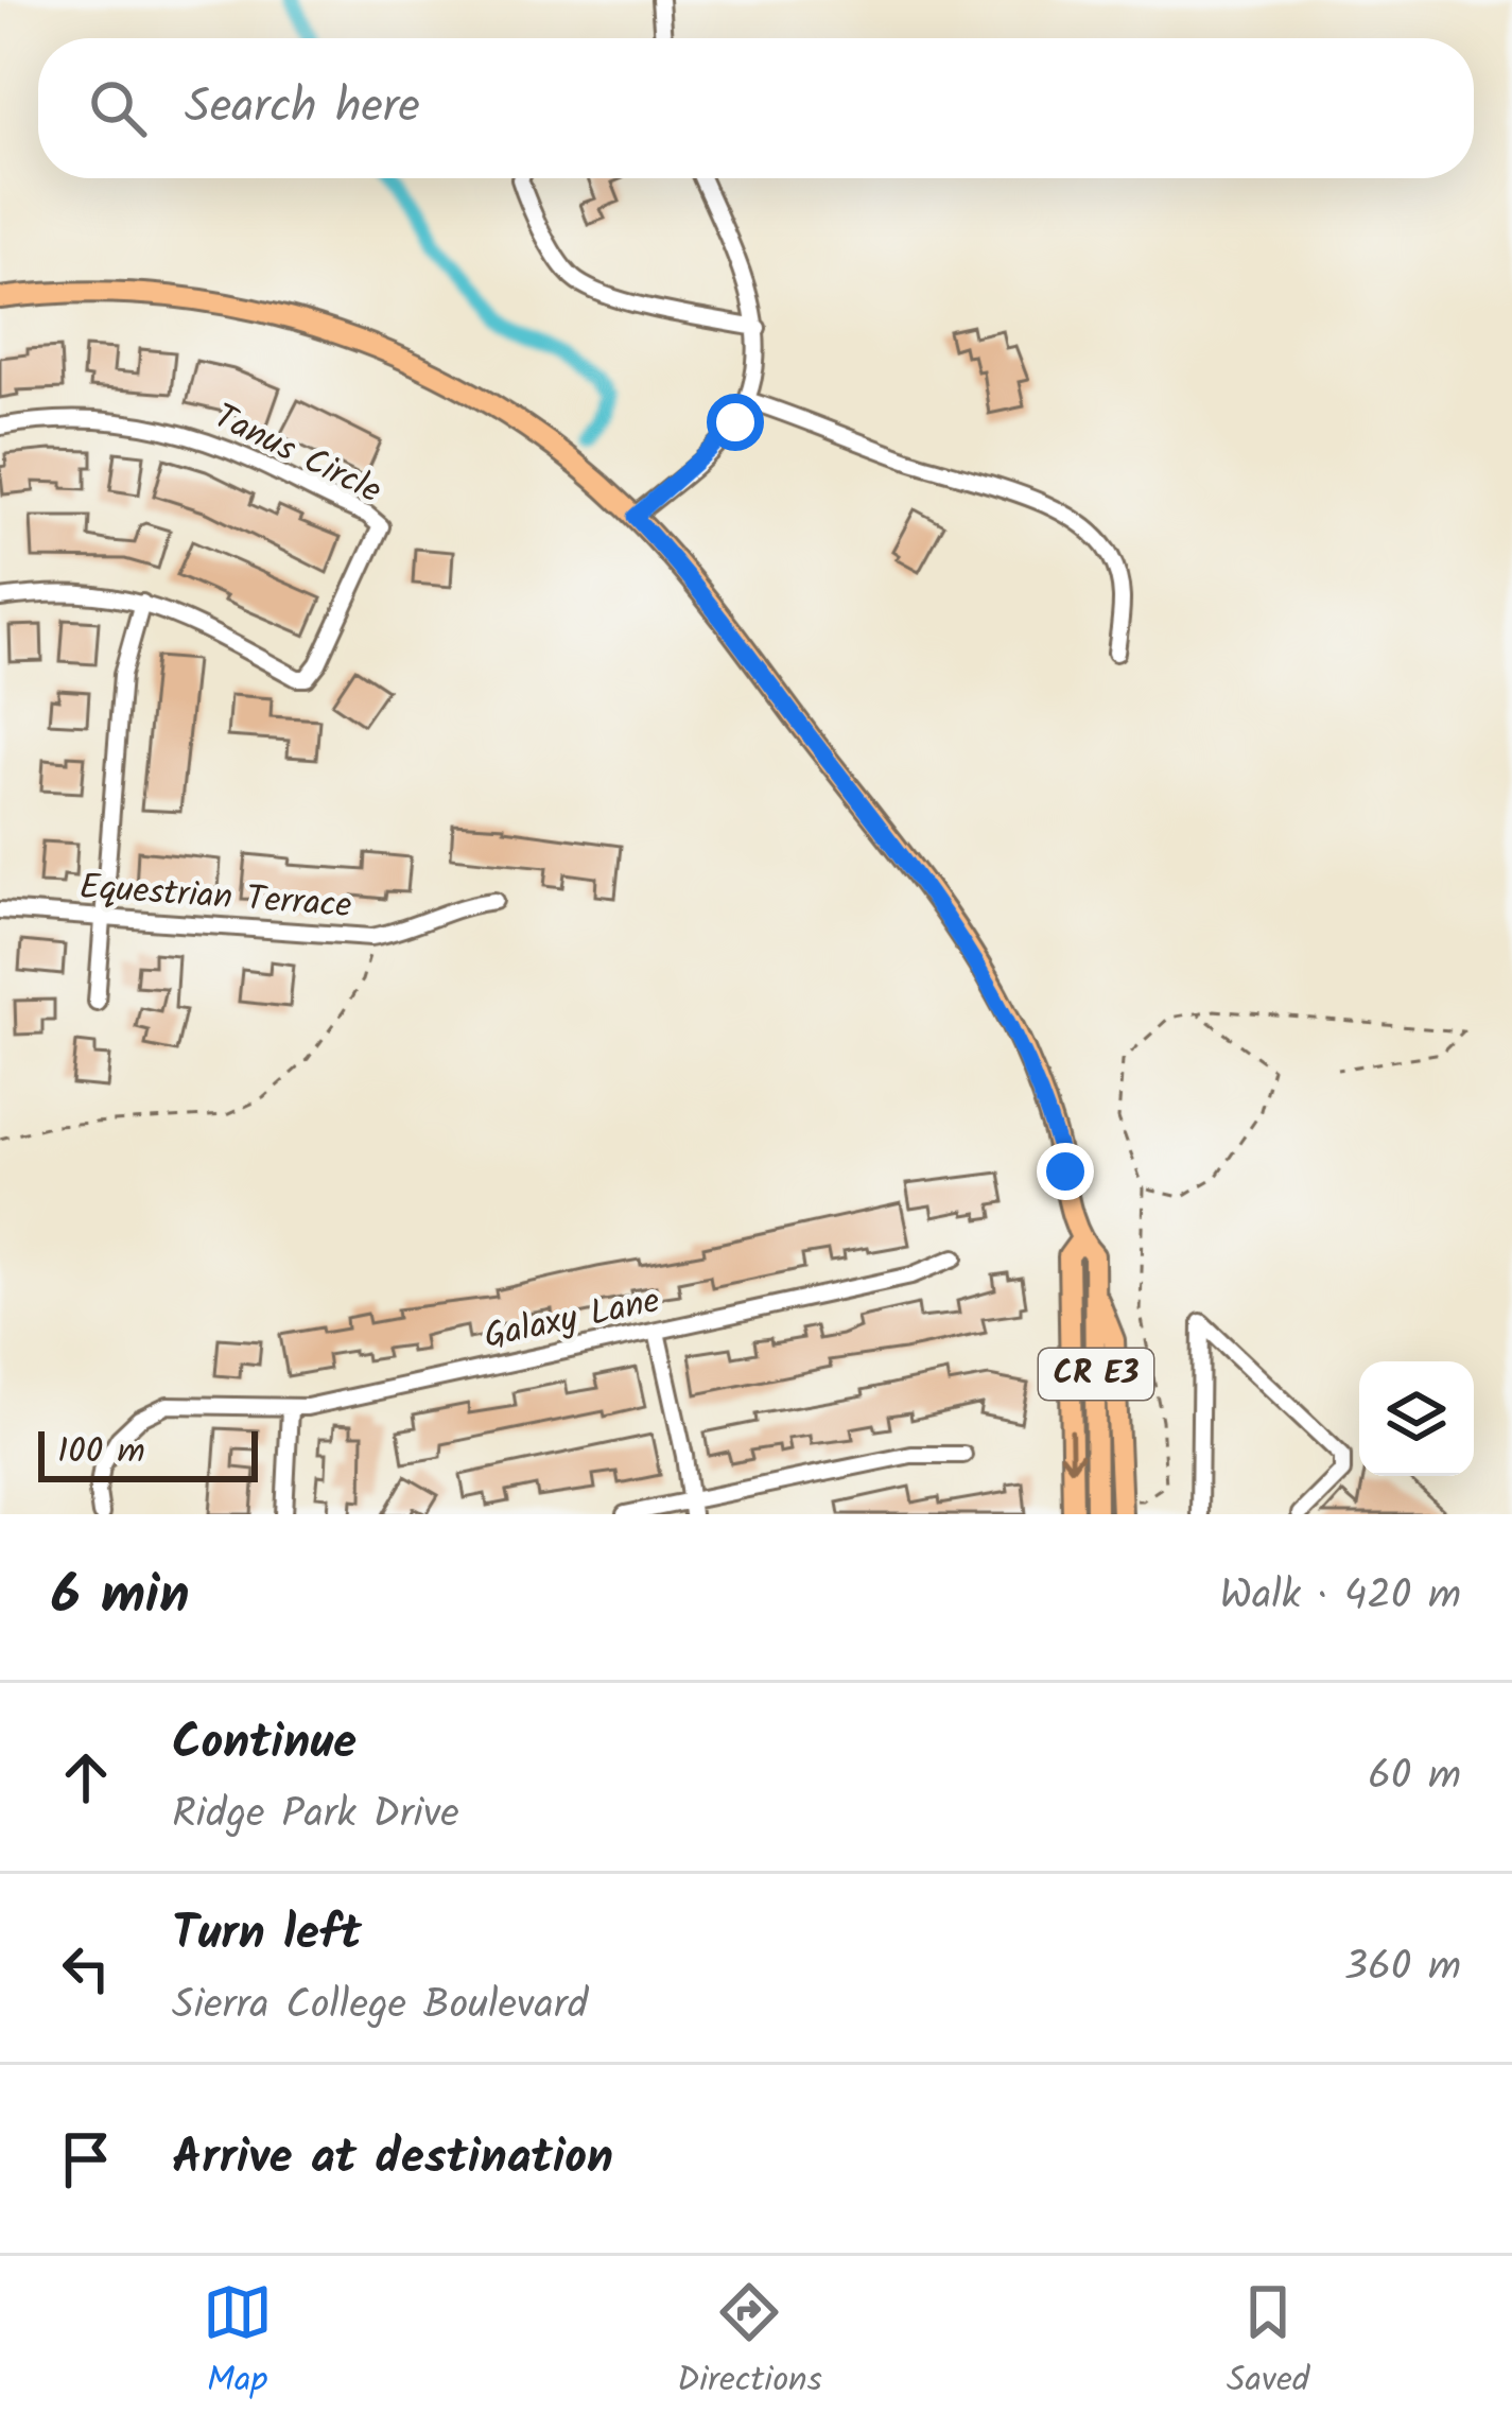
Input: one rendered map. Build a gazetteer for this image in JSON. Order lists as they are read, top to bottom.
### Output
{
  "streets": {
    "main road": ["CR E3"],
    "street": ["Tanus Circle", "Equestrian Terrace", "Galaxy Lane"]
  },
  "scale_bar": "100 m",
  "page": {
    "search": "Search here",
    "scale": "100 m",
    "heading": ["6 min", "Walk · 420 m"],
    "list": [
      ["Continue", "Ridge Park Drive", "60 m"],
      ["Turn left", "Sierra College Boulevard", "360 m"],
      "Arrive at destination"
    ],
    "nav": ["Map", "Directions", "Saved"]
  }
}
